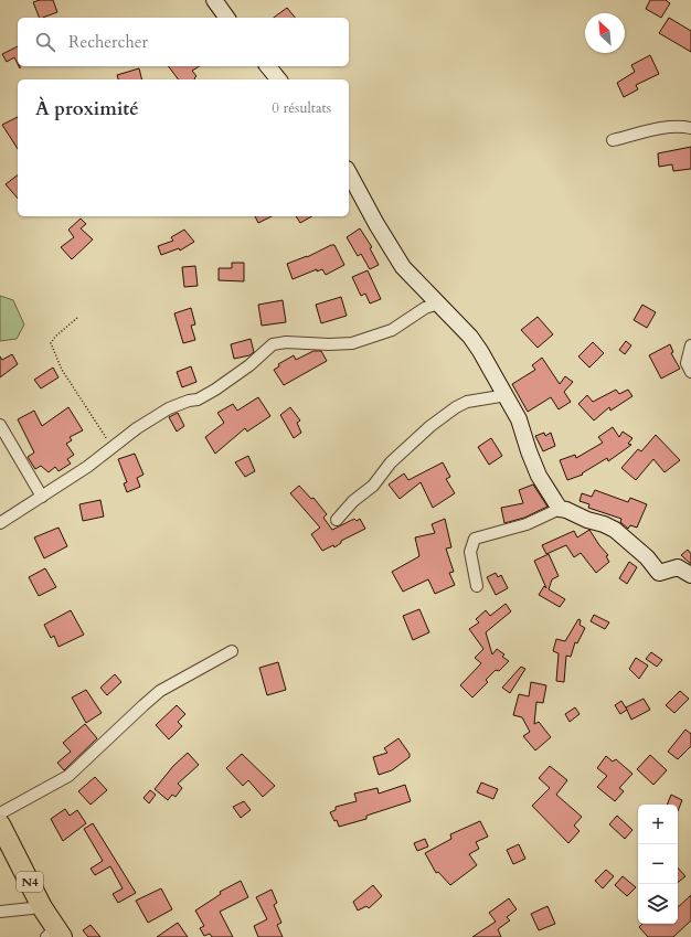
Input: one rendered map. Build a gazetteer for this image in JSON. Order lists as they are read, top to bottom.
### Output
{
  "streets": {
    "highway": ["N4"]
  },
  "north": "top left",
  "page": {
    "search": "Rechercher",
    "heading": ["À proximité", "0 résultats"],
    "map_buttons": ["+", "−"]
  }
}
